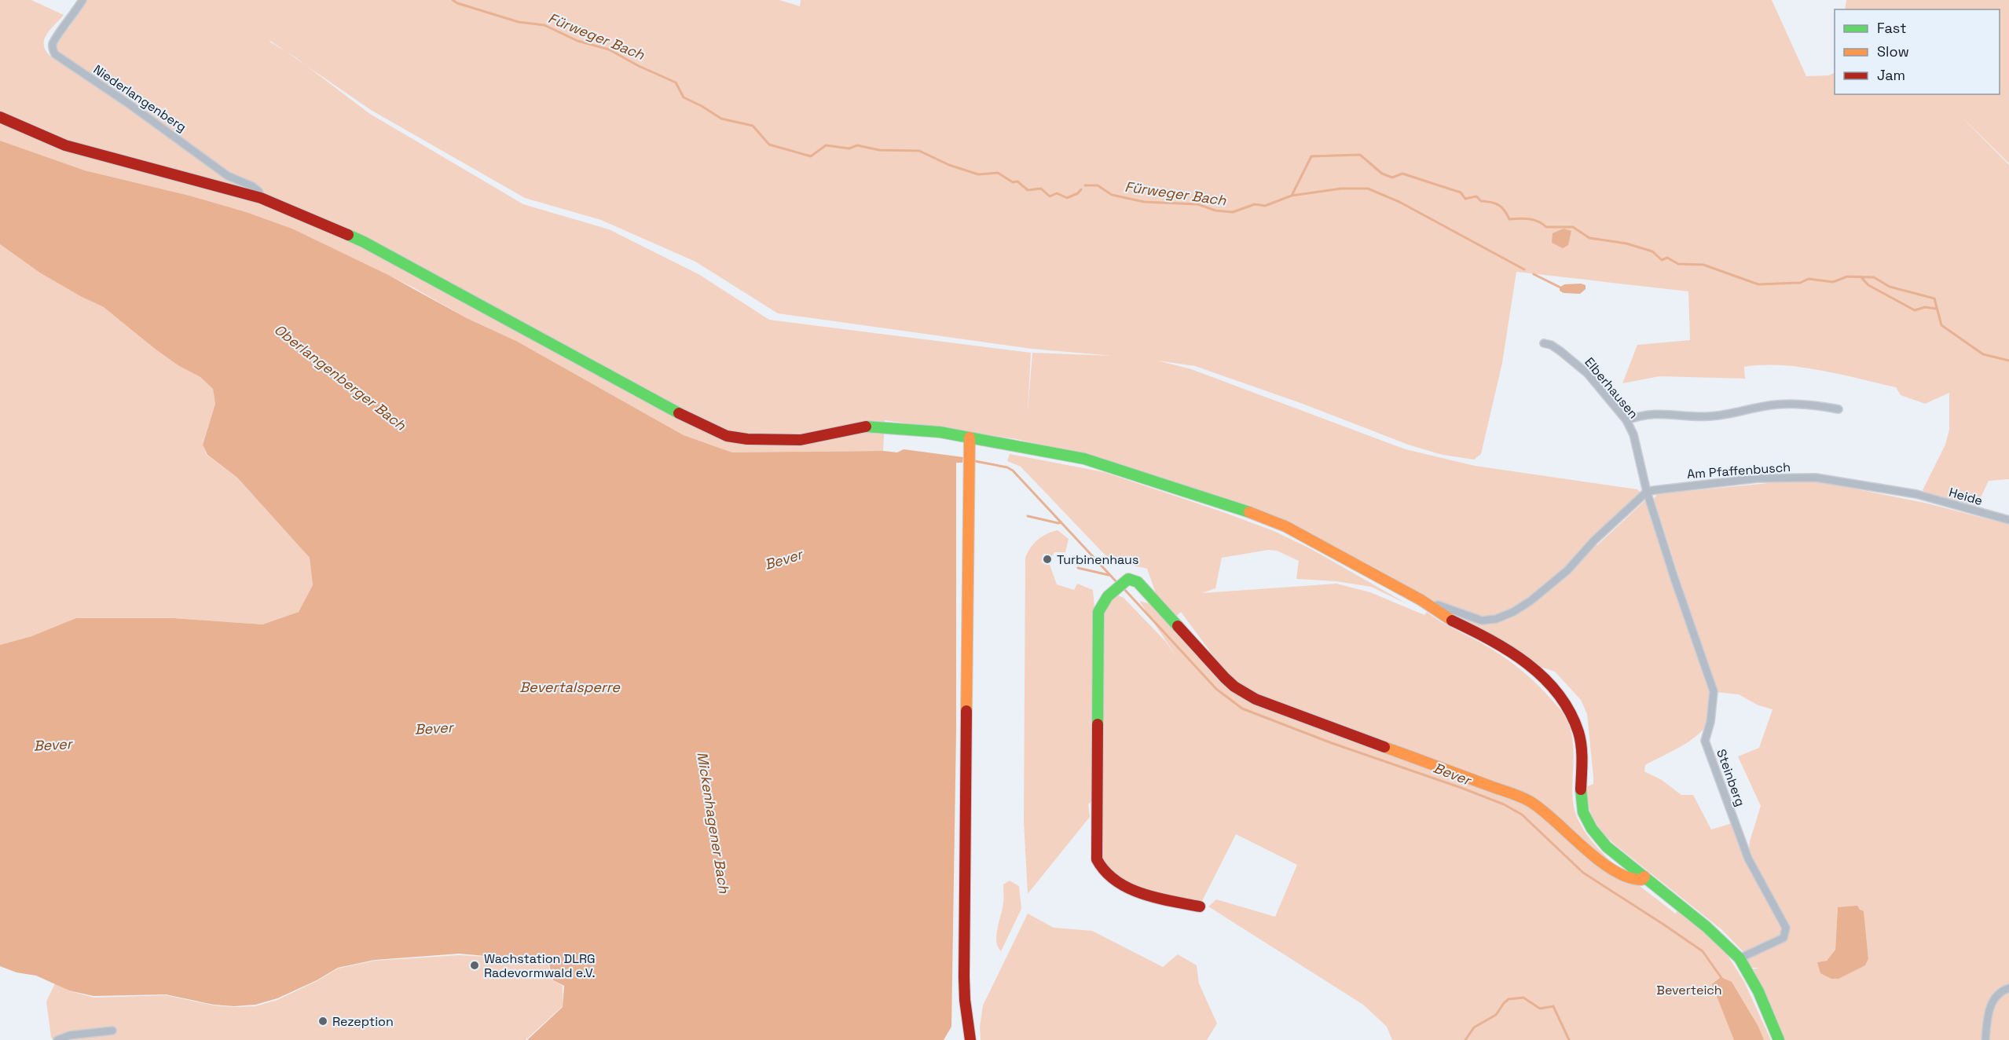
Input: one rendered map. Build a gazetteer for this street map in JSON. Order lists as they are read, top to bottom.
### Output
{
  "streets": {
    "street": [
      "Niederlangenberg",
      "Elberhausen",
      "Am Pfaffenbusch",
      "Heide",
      "Steinberg"
    ]
  },
  "crossings": [
    ["Elberhausen", "Am Pfaffenbusch"],
    ["Elberhausen", "Steinberg"],
    ["Am Pfaffenbusch", "Heide"],
    ["Am Pfaffenbusch", "Steinberg"]
  ],
  "water": [
    "Fürweger Bach",
    "Oberlangenberger Bach",
    "Bever",
    "Bevertalsperre",
    "Mickenhagener Bach"
  ],
  "parks": ["Beverteich"],
  "places": ["Turbinenhaus", "Wachstation DLRG Radevormwald e.V.", "Rezeption"],
  "legend": ["Fast", "Slow", "Jam"]
}
